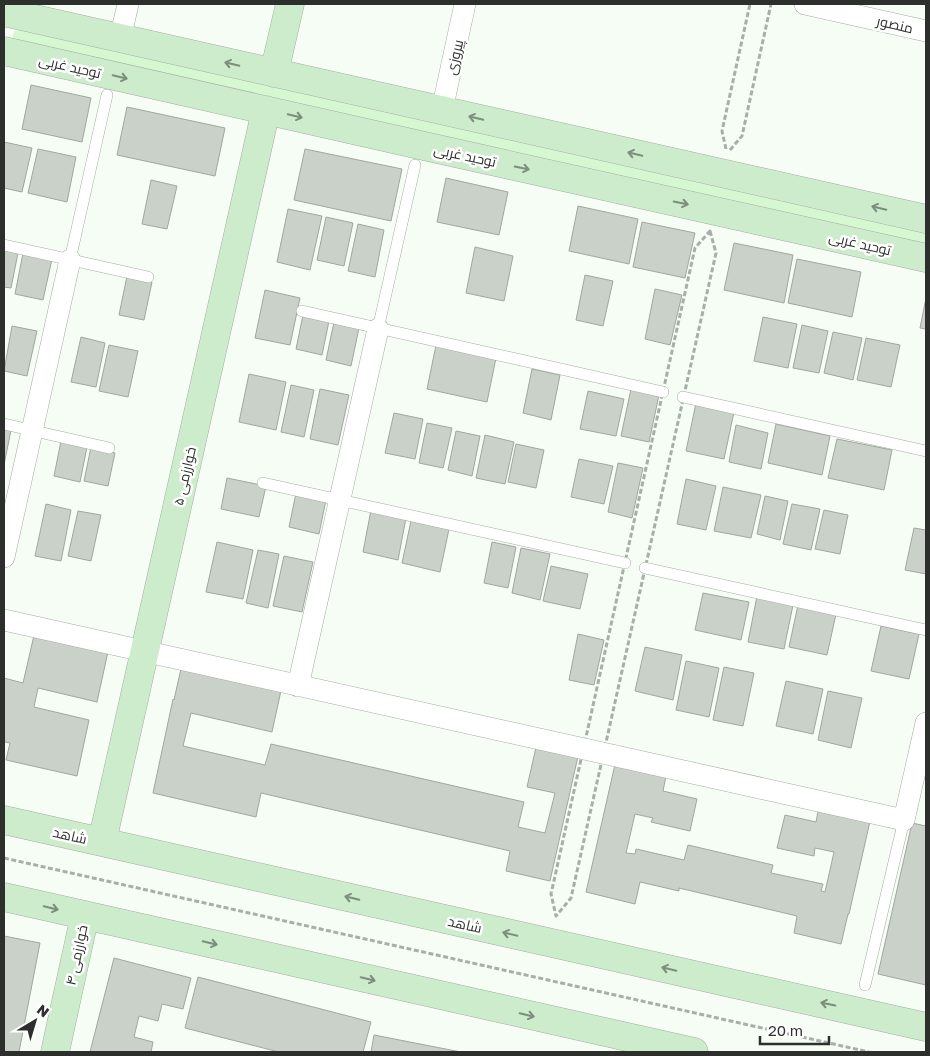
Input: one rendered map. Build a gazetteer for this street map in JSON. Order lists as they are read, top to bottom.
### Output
{
  "streets": {
    "street": [
      "منصور",
      "پیروزی",
      "توحید غربی",
      "خوارزمی ۵",
      "شاهد",
      "خوارزمی ۴"
    ]
  },
  "crossings": [
    ["توحید غربی", "خوارزمی ۵"],
    ["خوارزمی ۵", "شاهد"]
  ],
  "scale_bar": "20 m",
  "north": "top right"
}
